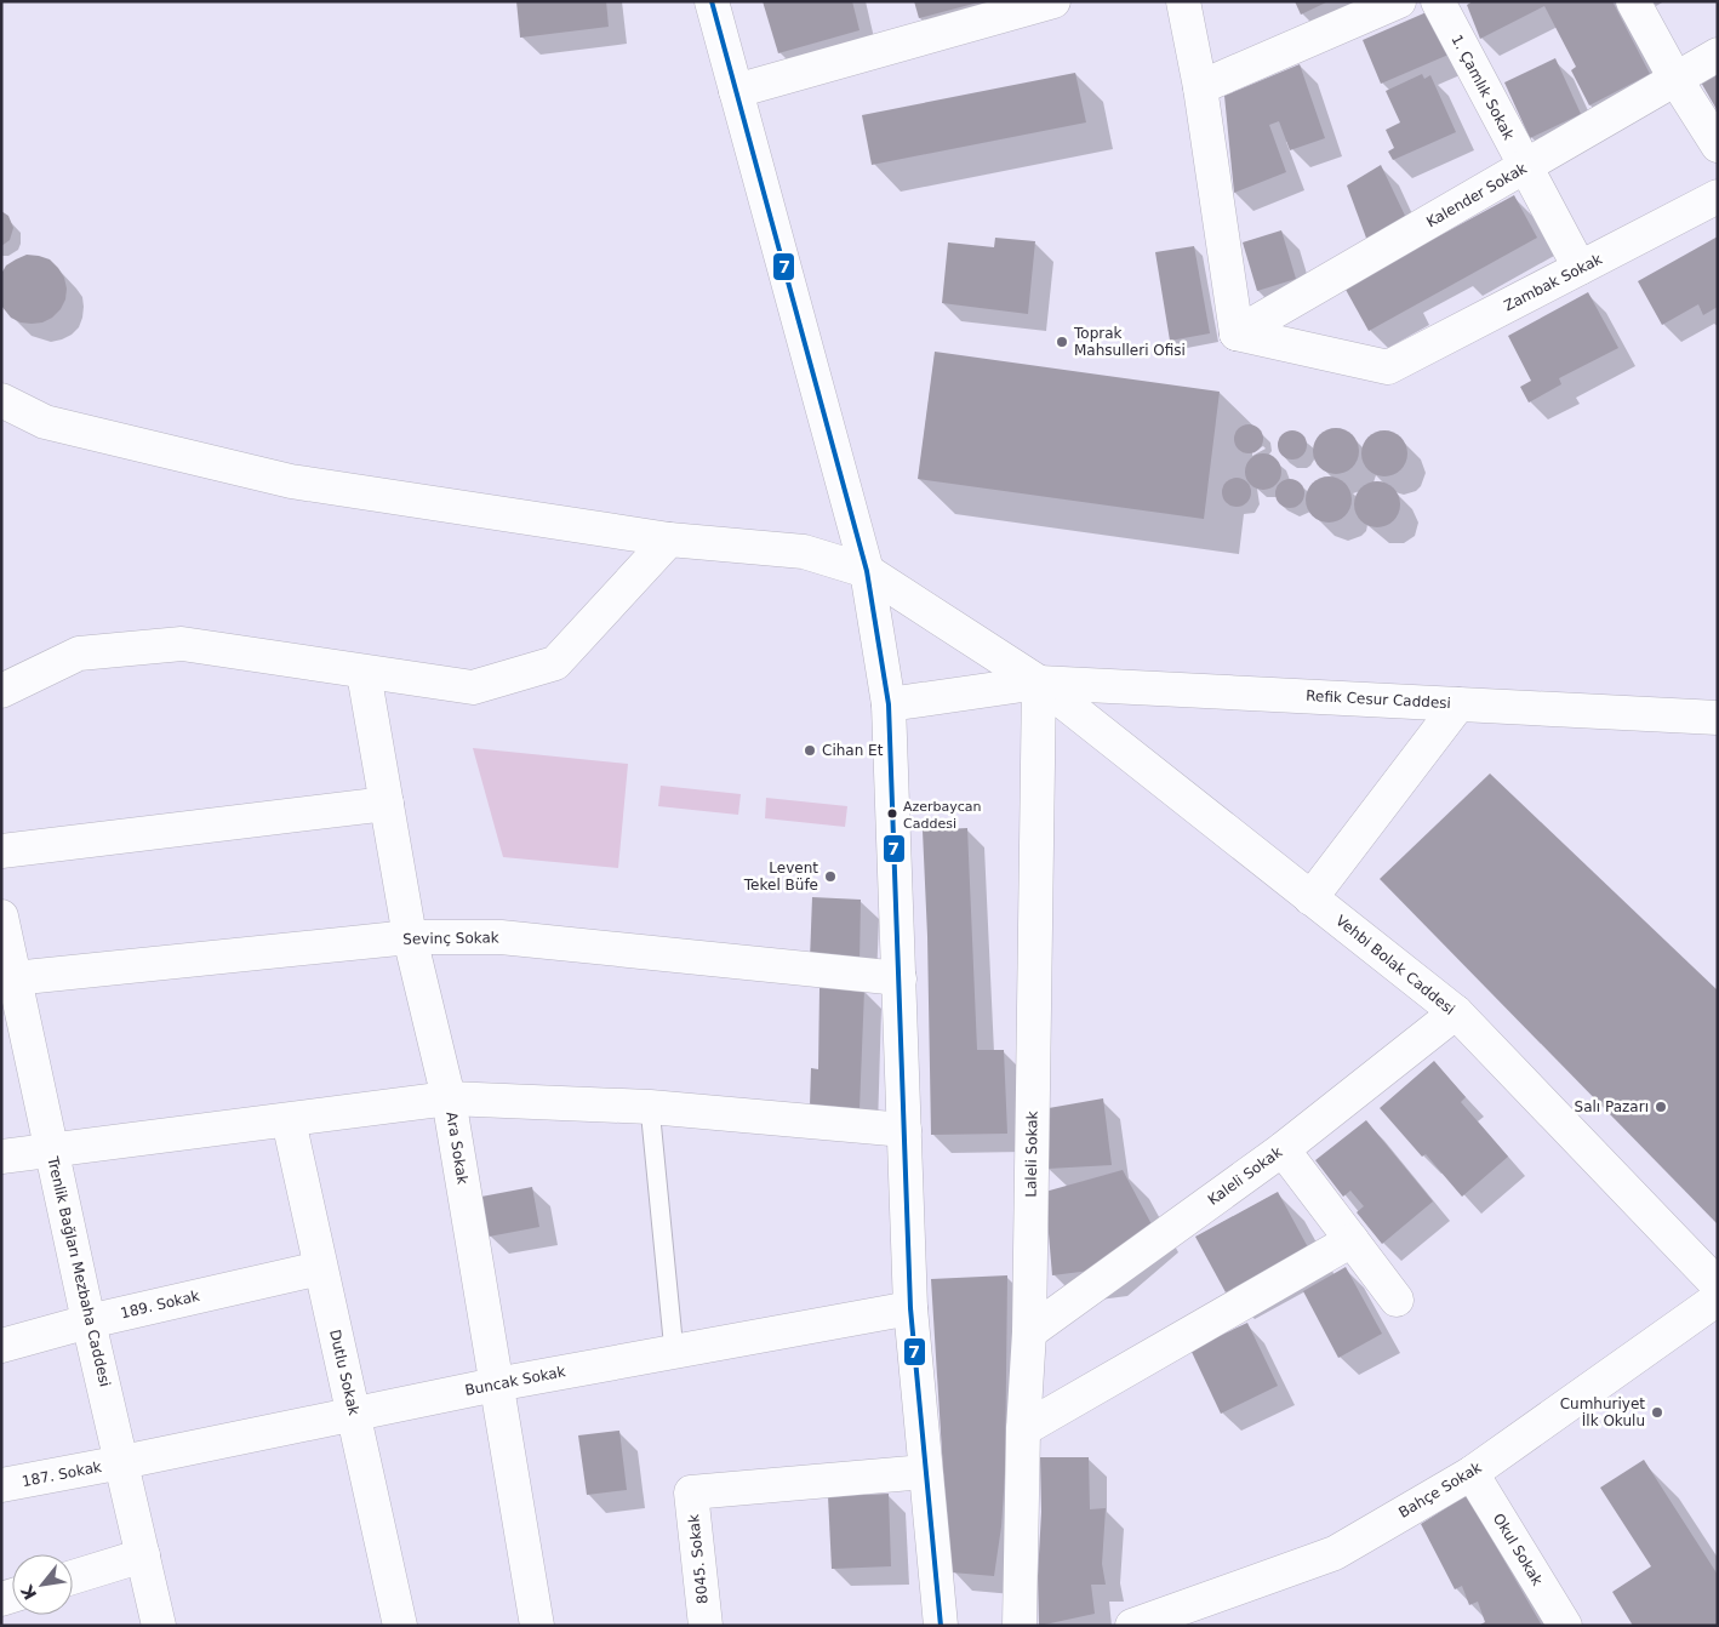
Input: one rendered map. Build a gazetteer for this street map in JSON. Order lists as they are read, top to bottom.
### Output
{
  "streets": {
    "street": [
      "1. Çamlık Sokak",
      "Kalender Sokak",
      "Zambak Sokak",
      "Refik Cesur Caddesi",
      "Sevinç Sokak",
      "Vehbi Bolak Caddesi",
      "Ara Sokak",
      "Laleli Sokak",
      "Kaleli Sokak",
      "Trenlik Bağları Mezbaha Caddesi",
      "189. Sokak",
      "Dutlu Sokak",
      "Buncak Sokak",
      "187. Sokak",
      "Bahçe Sokak",
      "Okul Sokak",
      "8045. Sokak"
    ]
  },
  "crossings": [
    ["1. Çamlık Sokak", "Kalender Sokak"],
    ["1. Çamlık Sokak", "Zambak Sokak"],
    ["Kalender Sokak", "Zambak Sokak"],
    ["Refik Cesur Caddesi", "Vehbi Bolak Caddesi"],
    ["Refik Cesur Caddesi", "Laleli Sokak"],
    ["Sevinç Sokak", "Ara Sokak"],
    ["Sevinç Sokak", "Trenlik Bağları Mezbaha Caddesi"],
    ["Vehbi Bolak Caddesi", "Laleli Sokak"],
    ["Vehbi Bolak Caddesi", "Kaleli Sokak"],
    ["Ara Sokak", "Buncak Sokak"],
    ["Laleli Sokak", "Kaleli Sokak"],
    ["Trenlik Bağları Mezbaha Caddesi", "189. Sokak"],
    ["Trenlik Bağları Mezbaha Caddesi", "Buncak Sokak"],
    ["Trenlik Bağları Mezbaha Caddesi", "187. Sokak"],
    ["189. Sokak", "Dutlu Sokak"],
    ["Dutlu Sokak", "Buncak Sokak"],
    ["Buncak Sokak", "187. Sokak"],
    ["Bahçe Sokak", "Okul Sokak"]
  ],
  "places": [
    "Toprak Mahsulleri Ofisi",
    "Cihan Et",
    "Azerbaycan Caddesi",
    "Levent Tekel Büfe",
    "Salı Pazarı",
    "Cumhuriyet İlk Okulu"
  ],
  "lines": ["transit line 7"],
  "north": "bottom left"
}
